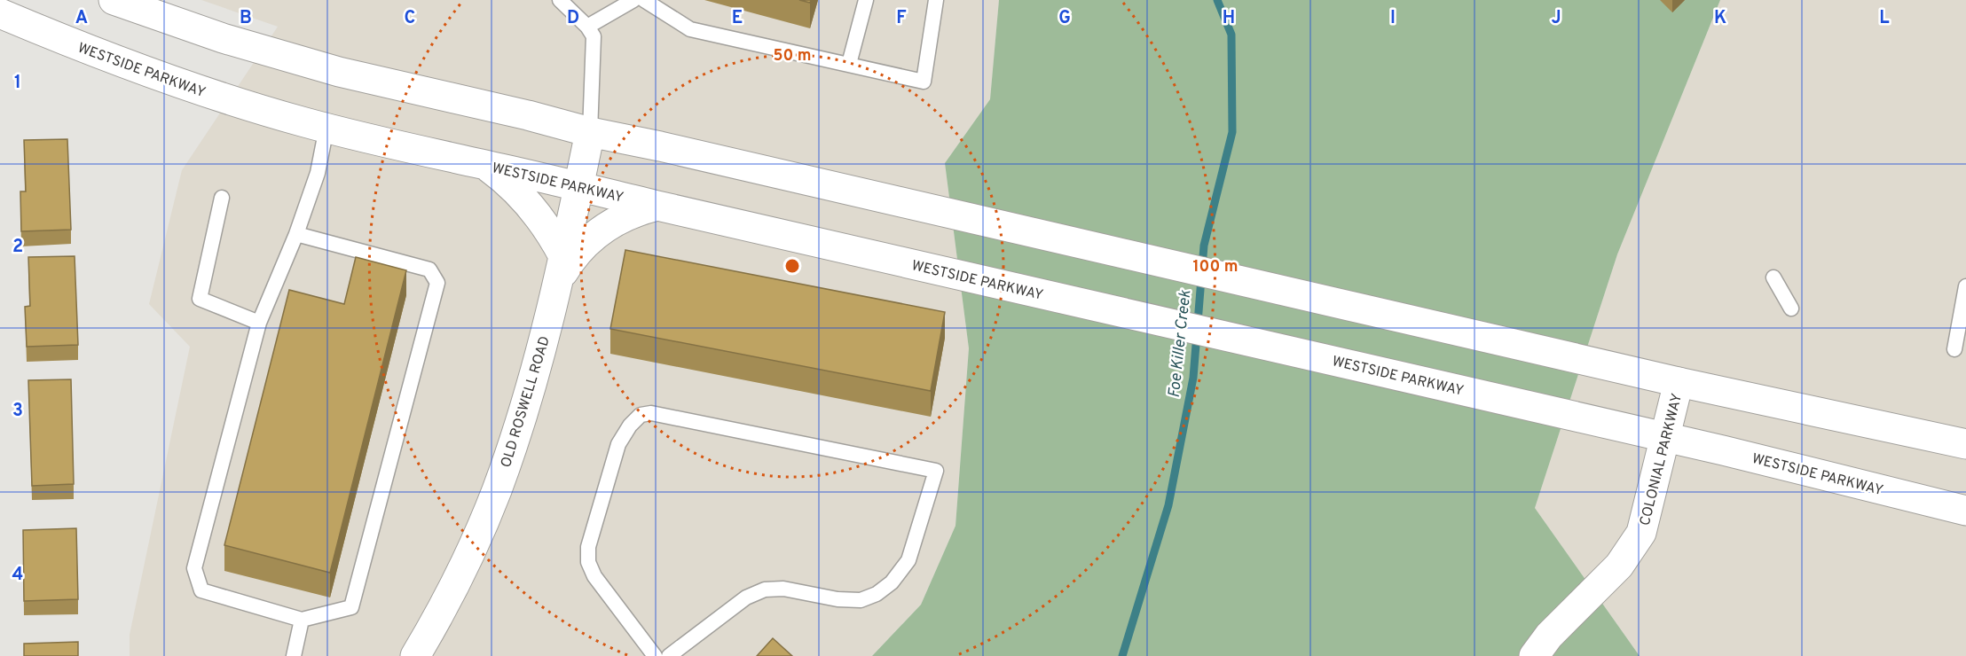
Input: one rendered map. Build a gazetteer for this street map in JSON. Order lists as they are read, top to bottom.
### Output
{
  "streets": {
    "main road": ["WESTSIDE PARKWAY", "OLD ROSWELL ROAD", "COLONIAL PARKWAY"]
  },
  "crossings": [
    ["WESTSIDE PARKWAY", "OLD ROSWELL ROAD"],
    ["WESTSIDE PARKWAY", "COLONIAL PARKWAY"]
  ],
  "water": ["Foe Killer Creek"],
  "grid": {
    "columns": [
      "A",
      "B",
      "C",
      "D",
      "E",
      "F",
      "G",
      "H",
      "I",
      "J",
      "K",
      "L"
    ],
    "rows": [
      "1",
      "2",
      "3",
      "4"
    ]
  },
  "rings": ["50 m", "100 m"]
}
